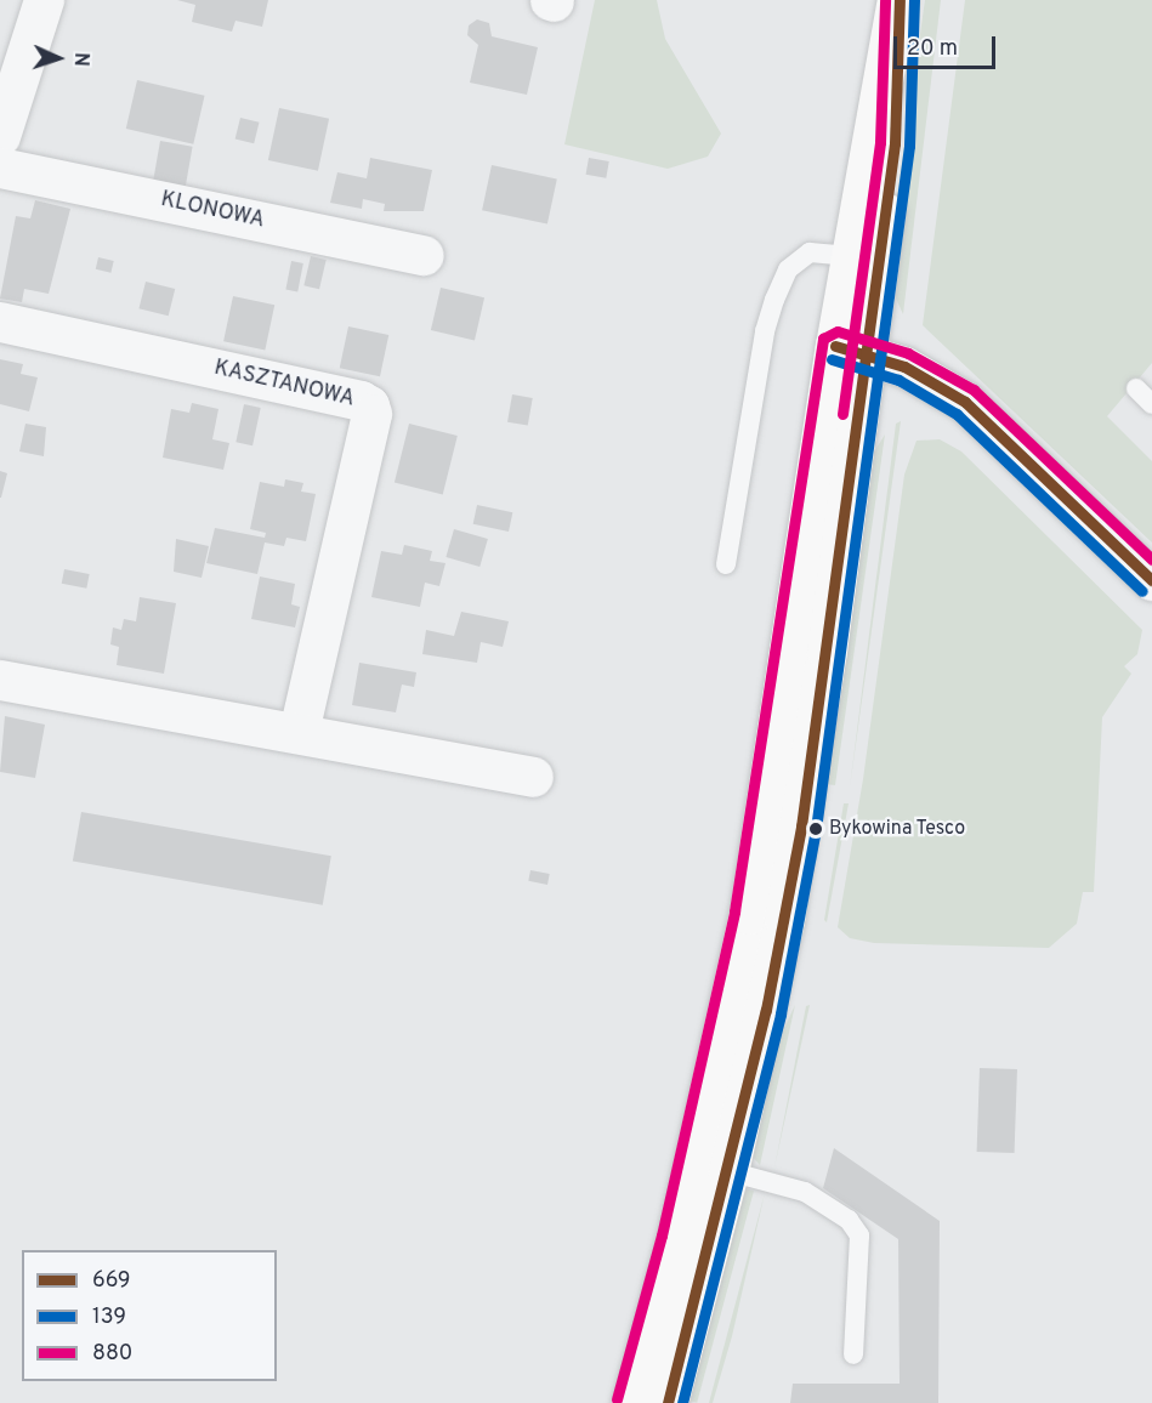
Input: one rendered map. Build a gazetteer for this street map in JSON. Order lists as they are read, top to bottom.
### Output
{
  "streets": {
    "street": ["KLONOWA", "KASZTANOWA"]
  },
  "places": ["Bykowina Tesco"],
  "lines": ["transit line 669", "transit line 139", "transit line 880"],
  "legend": ["669", "139", "880"],
  "scale_bar": "20 m",
  "north": "right"
}
